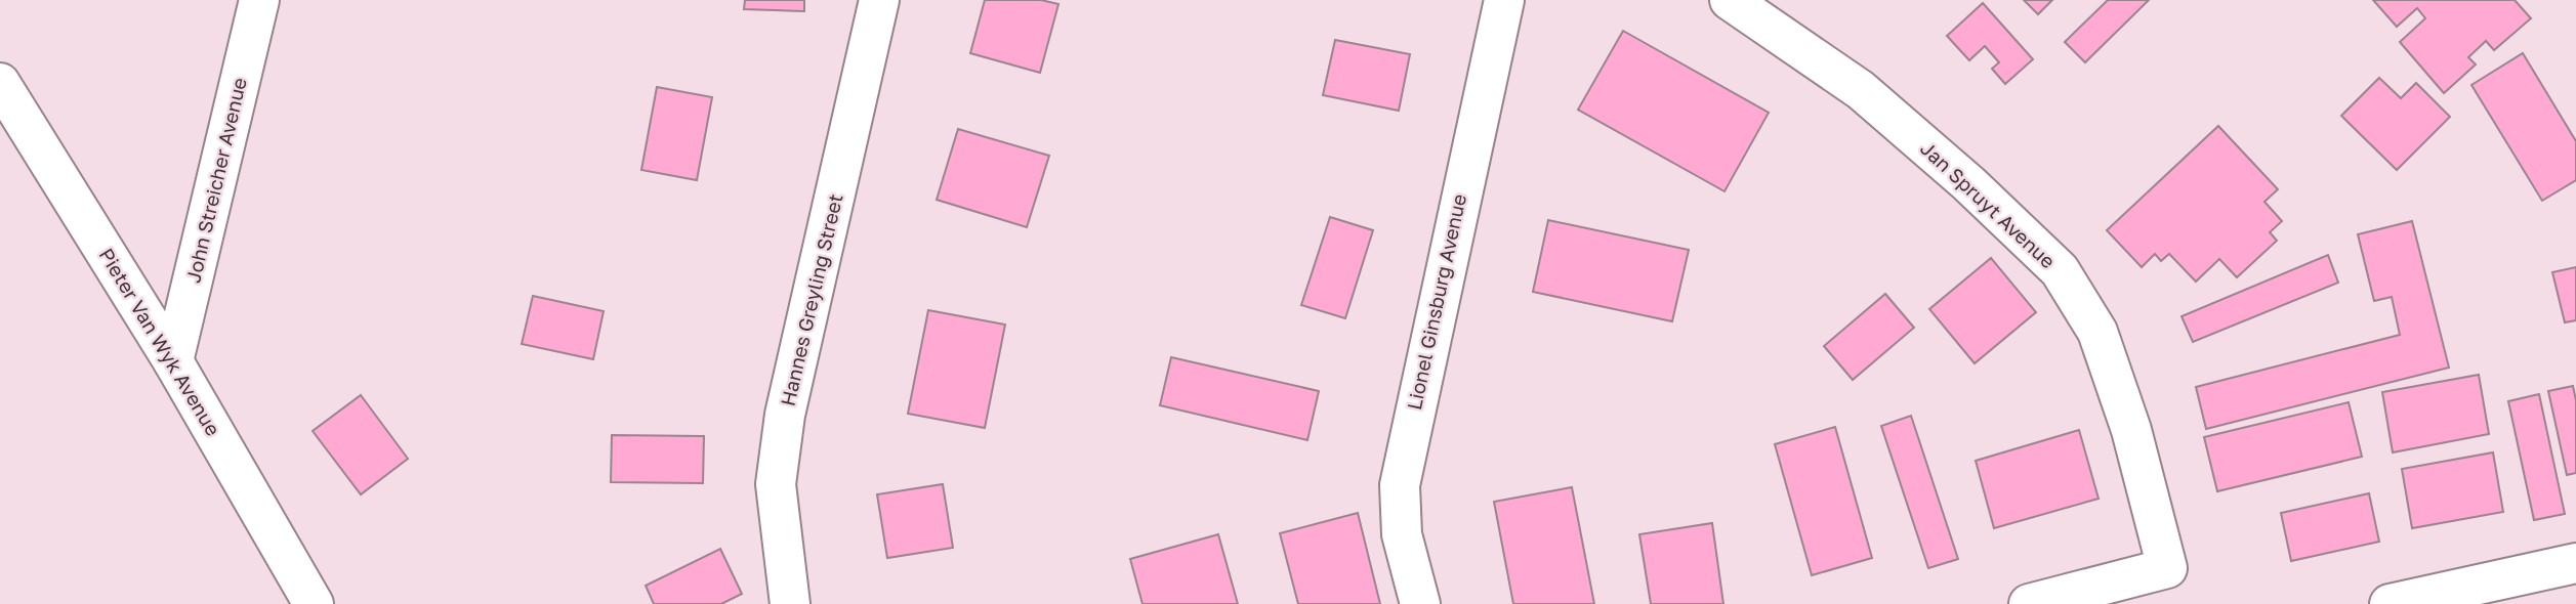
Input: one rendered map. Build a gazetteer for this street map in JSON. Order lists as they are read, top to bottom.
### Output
{
  "streets": {
    "street": [
      "John Streicher Avenue",
      "Jan Spruyt Avenue",
      "Hannes Greyling Street",
      "Lionel Ginsburg Avenue",
      "Pieter Van Wyk Avenue"
    ]
  },
  "crossings": [
    ["John Streicher Avenue", "Pieter Van Wyk Avenue"]
  ]
}
